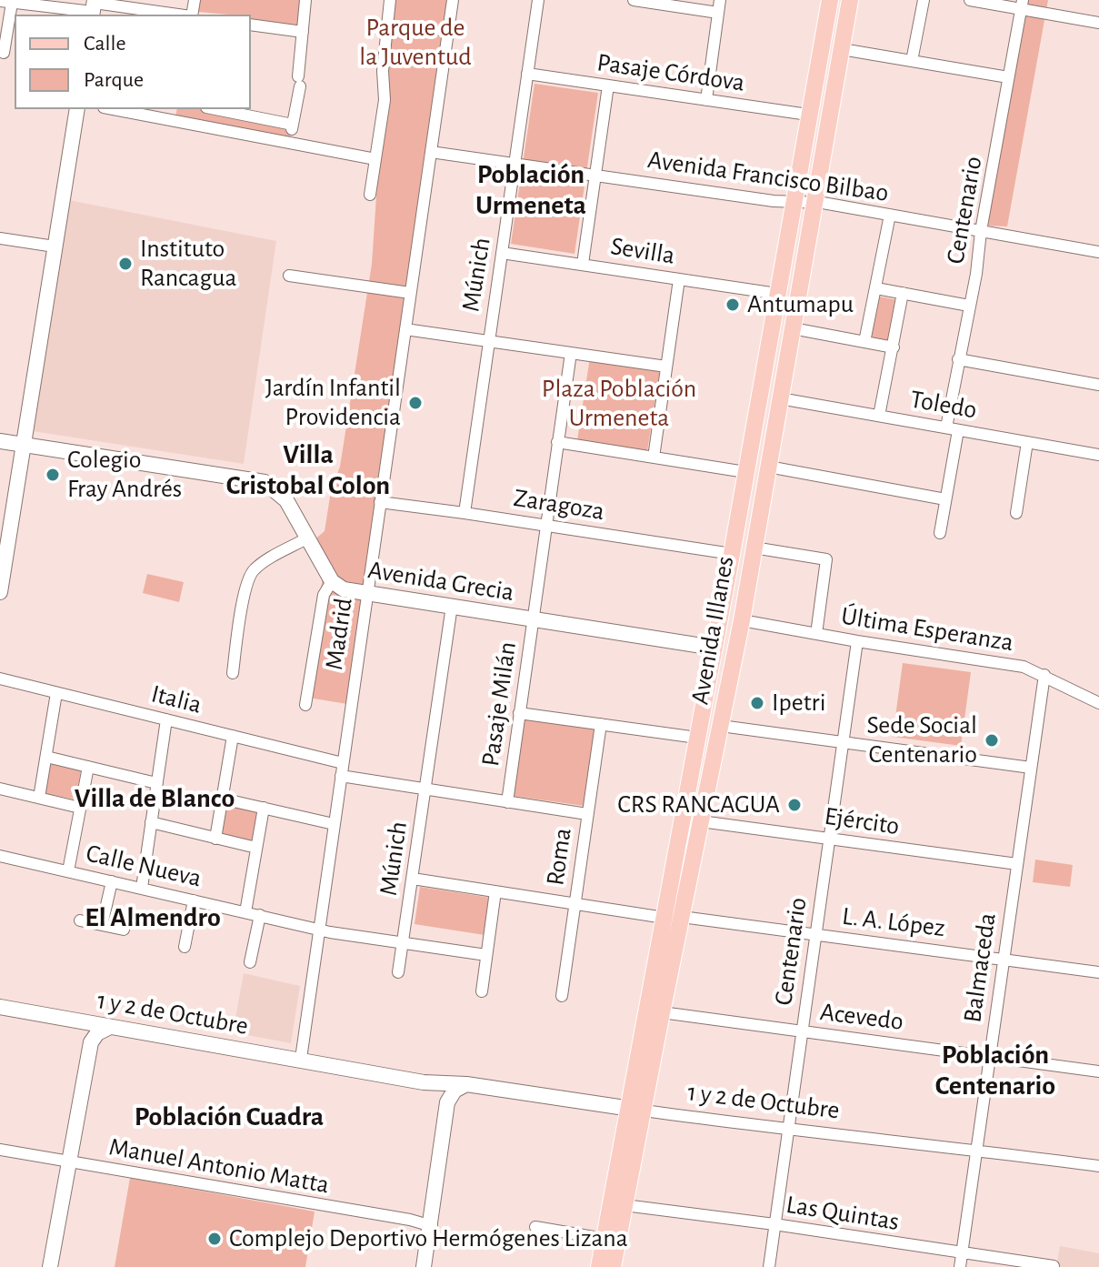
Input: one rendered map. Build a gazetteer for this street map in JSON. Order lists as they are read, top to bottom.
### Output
{
  "streets": {
    "main road": ["Avenida Illanes"],
    "street": [
      "Pasaje Córdova",
      "Avenida Francisco Bilbao",
      "Centenario",
      "Sevilla",
      "Múnich",
      "Toledo",
      "Zaragoza",
      "Avenida Grecia",
      "Última Esperanza",
      "Madrid",
      "Italia",
      "Pasaje Milán",
      "Ejército",
      "Roma",
      "Calle Nueva",
      "L. A. López",
      "Balmaceda",
      "1 y 2 de Octubre",
      "Acevedo",
      "Manuel Antonio Matta",
      "Las Quintas"
    ]
  },
  "crossings": [
    ["Pasaje Córdova", "Múnich"],
    ["Pasaje Córdova", "Avenida Illanes"],
    ["Avenida Francisco Bilbao", "Centenario"],
    ["Avenida Francisco Bilbao", "Múnich"],
    ["Avenida Francisco Bilbao", "Avenida Illanes"],
    ["Avenida Francisco Bilbao", "Madrid"],
    ["Centenario", "Toledo"],
    ["Centenario", "Última Esperanza"],
    ["Centenario", "Ejército"],
    ["Centenario", "L. A. López"],
    ["Centenario", "1 y 2 de Octubre"],
    ["Centenario", "Acevedo"],
    ["Centenario", "Las Quintas"],
    ["Sevilla", "Múnich"],
    ["Sevilla", "Avenida Illanes"],
    ["Múnich", "Zaragoza"],
    ["Múnich", "Avenida Grecia"],
    ["Múnich", "Calle Nueva"],
    ["Toledo", "Avenida Illanes"],
    ["Zaragoza", "Avenida Illanes"],
    ["Zaragoza", "Madrid"],
    ["Zaragoza", "Pasaje Milán"],
    ["Avenida Grecia", "Avenida Illanes"],
    ["Avenida Grecia", "Madrid"],
    ["Avenida Grecia", "Pasaje Milán"],
    ["Última Esperanza", "Avenida Illanes"],
    ["Última Esperanza", "Balmaceda"],
    ["Avenida Illanes", "Ejército"],
    ["Avenida Illanes", "L. A. López"],
    ["Avenida Illanes", "1 y 2 de Octubre"],
    ["Avenida Illanes", "Acevedo"],
    ["Avenida Illanes", "Las Quintas"],
    ["Madrid", "Italia"],
    ["Madrid", "Calle Nueva"],
    ["Madrid", "1 y 2 de Octubre"],
    ["Ejército", "Balmaceda"],
    ["L. A. López", "Balmaceda"],
    ["Balmaceda", "1 y 2 de Octubre"],
    ["Balmaceda", "Acevedo"],
    ["Balmaceda", "Las Quintas"]
  ],
  "districts": [
    "Población Urmeneta",
    "Villa Cristobal Colon",
    "Villa de Blanco",
    "El Almendro",
    "Población Centenario",
    "Población Cuadra"
  ],
  "parks": ["Parque de la Juventud", "Plaza Población Urmeneta"],
  "places": [
    "Instituto Rancagua",
    "Antumapu",
    "Jardín Infantil Providencia",
    "Colegio Fray Andrés",
    "Ipetri",
    "Sede Social Centenario",
    "CRS RANCAGUA",
    "Complejo Deportivo Hermógenes Lizana"
  ],
  "legend": ["Calle", "Parque"]
}
